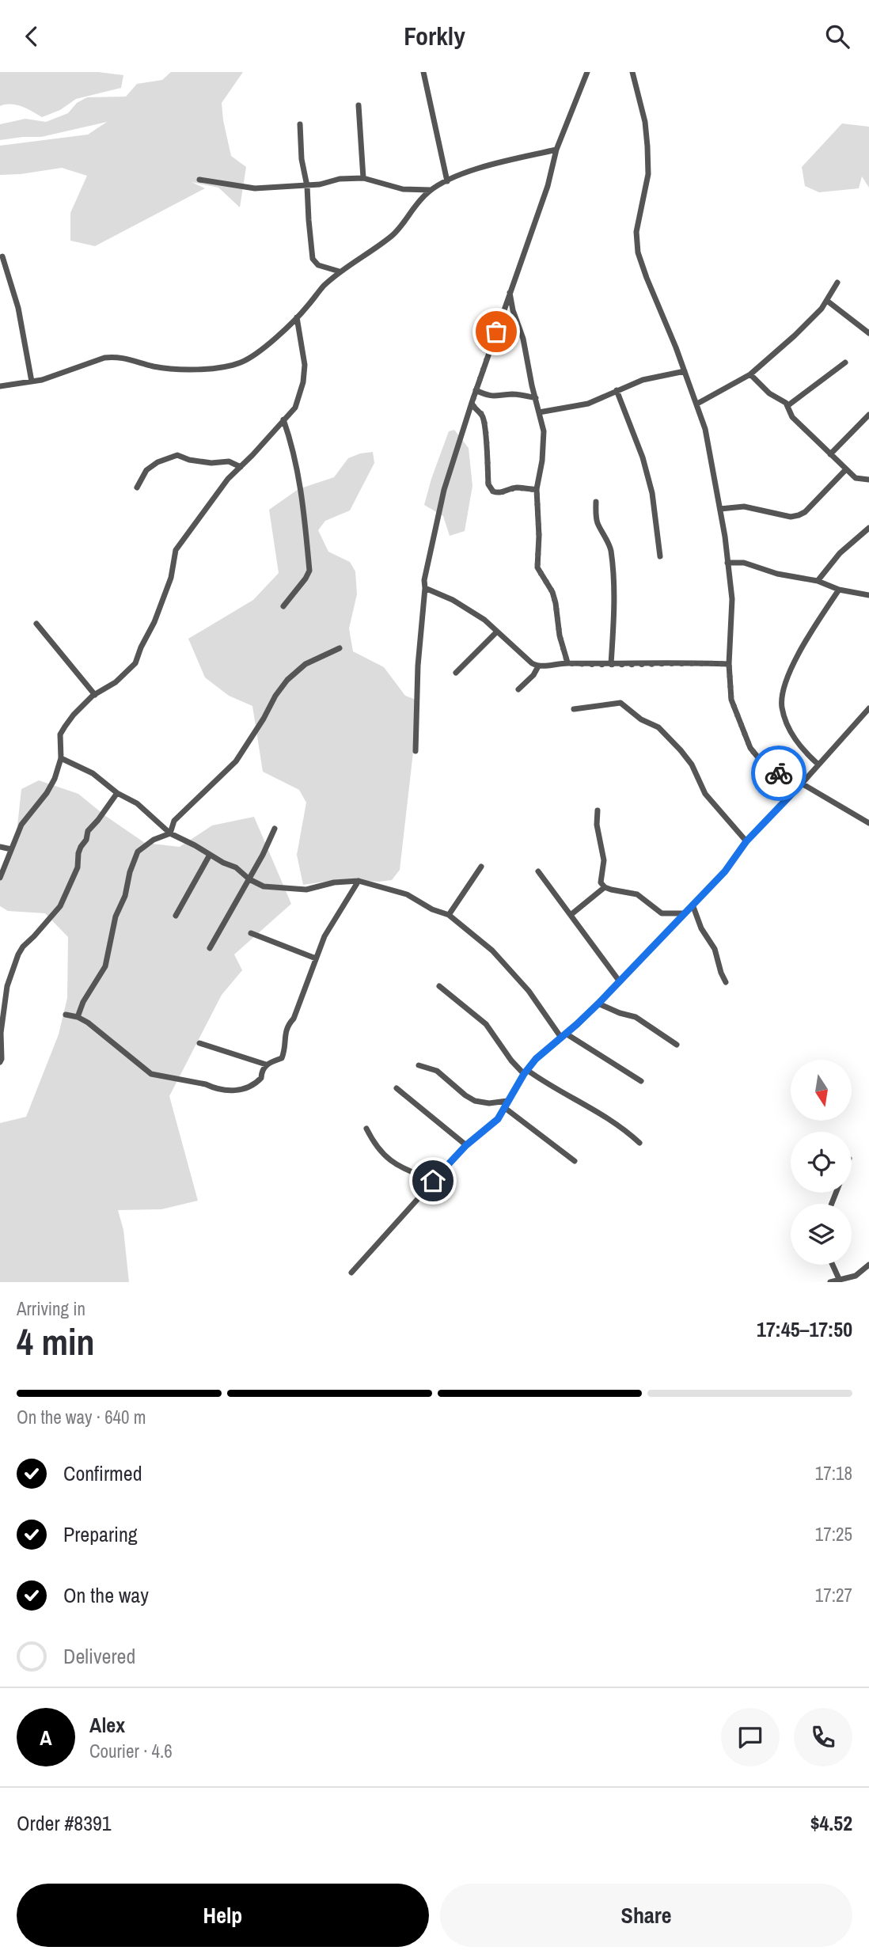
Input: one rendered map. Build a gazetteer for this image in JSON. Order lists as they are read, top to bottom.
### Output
{
  "north": "bottom",
  "page": {
    "header": "Forkly",
    "heading": ["4 min", "Arriving in", "17:45–17:50"],
    "panel": [
      "Alex",
      "Courier · 4.6",
      "Order #8391",
      "$4.52"
    ],
    "bar": "On the way · 640 m",
    "list": [
      ["Confirmed", "17:18"],
      ["Preparing", "17:25"],
      ["On the way", "17:27"],
      "Delivered"
    ],
    "round": "A",
    "buttons": ["Help", "Share"]
  }
}
